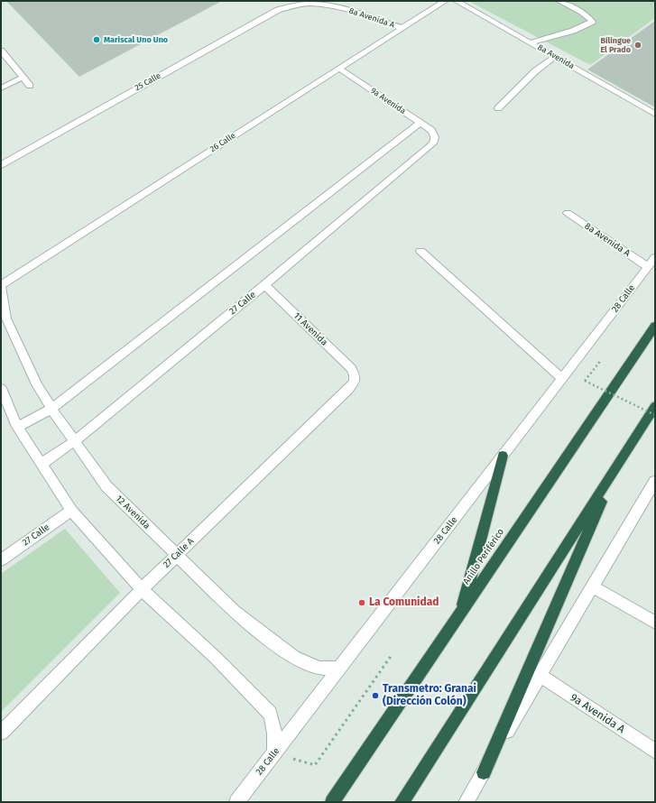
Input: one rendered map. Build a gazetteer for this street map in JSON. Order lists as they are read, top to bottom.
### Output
{
  "streets": {
    "highway": ["Anillo Periférico"],
    "street": [
      "8a Avenida A",
      "8a Avenida",
      "25 Calle",
      "9a Avenida",
      "26 Calle",
      "28 Calle",
      "27 Calle",
      "11 Avenida",
      "12 Avenida",
      "27 Calle A",
      "9a Avenida A"
    ]
  },
  "crossings": [
    ["8a Avenida A", "25 Calle"],
    ["8a Avenida A", "26 Calle"],
    ["8a Avenida A", "28 Calle"],
    ["9a Avenida", "26 Calle"],
    ["9a Avenida", "27 Calle"],
    ["28 Calle", "12 Avenida"],
    ["27 Calle", "11 Avenida"],
    ["27 Calle", "12 Avenida"],
    ["11 Avenida", "27 Calle A"],
    ["12 Avenida", "27 Calle A"]
  ],
  "places": [
    "Mariscal Uno Uno",
    "Bilingue El Prado",
    "La Comunidad",
    "Transmetro: Granai (Dirección Colón)"
  ]
}
